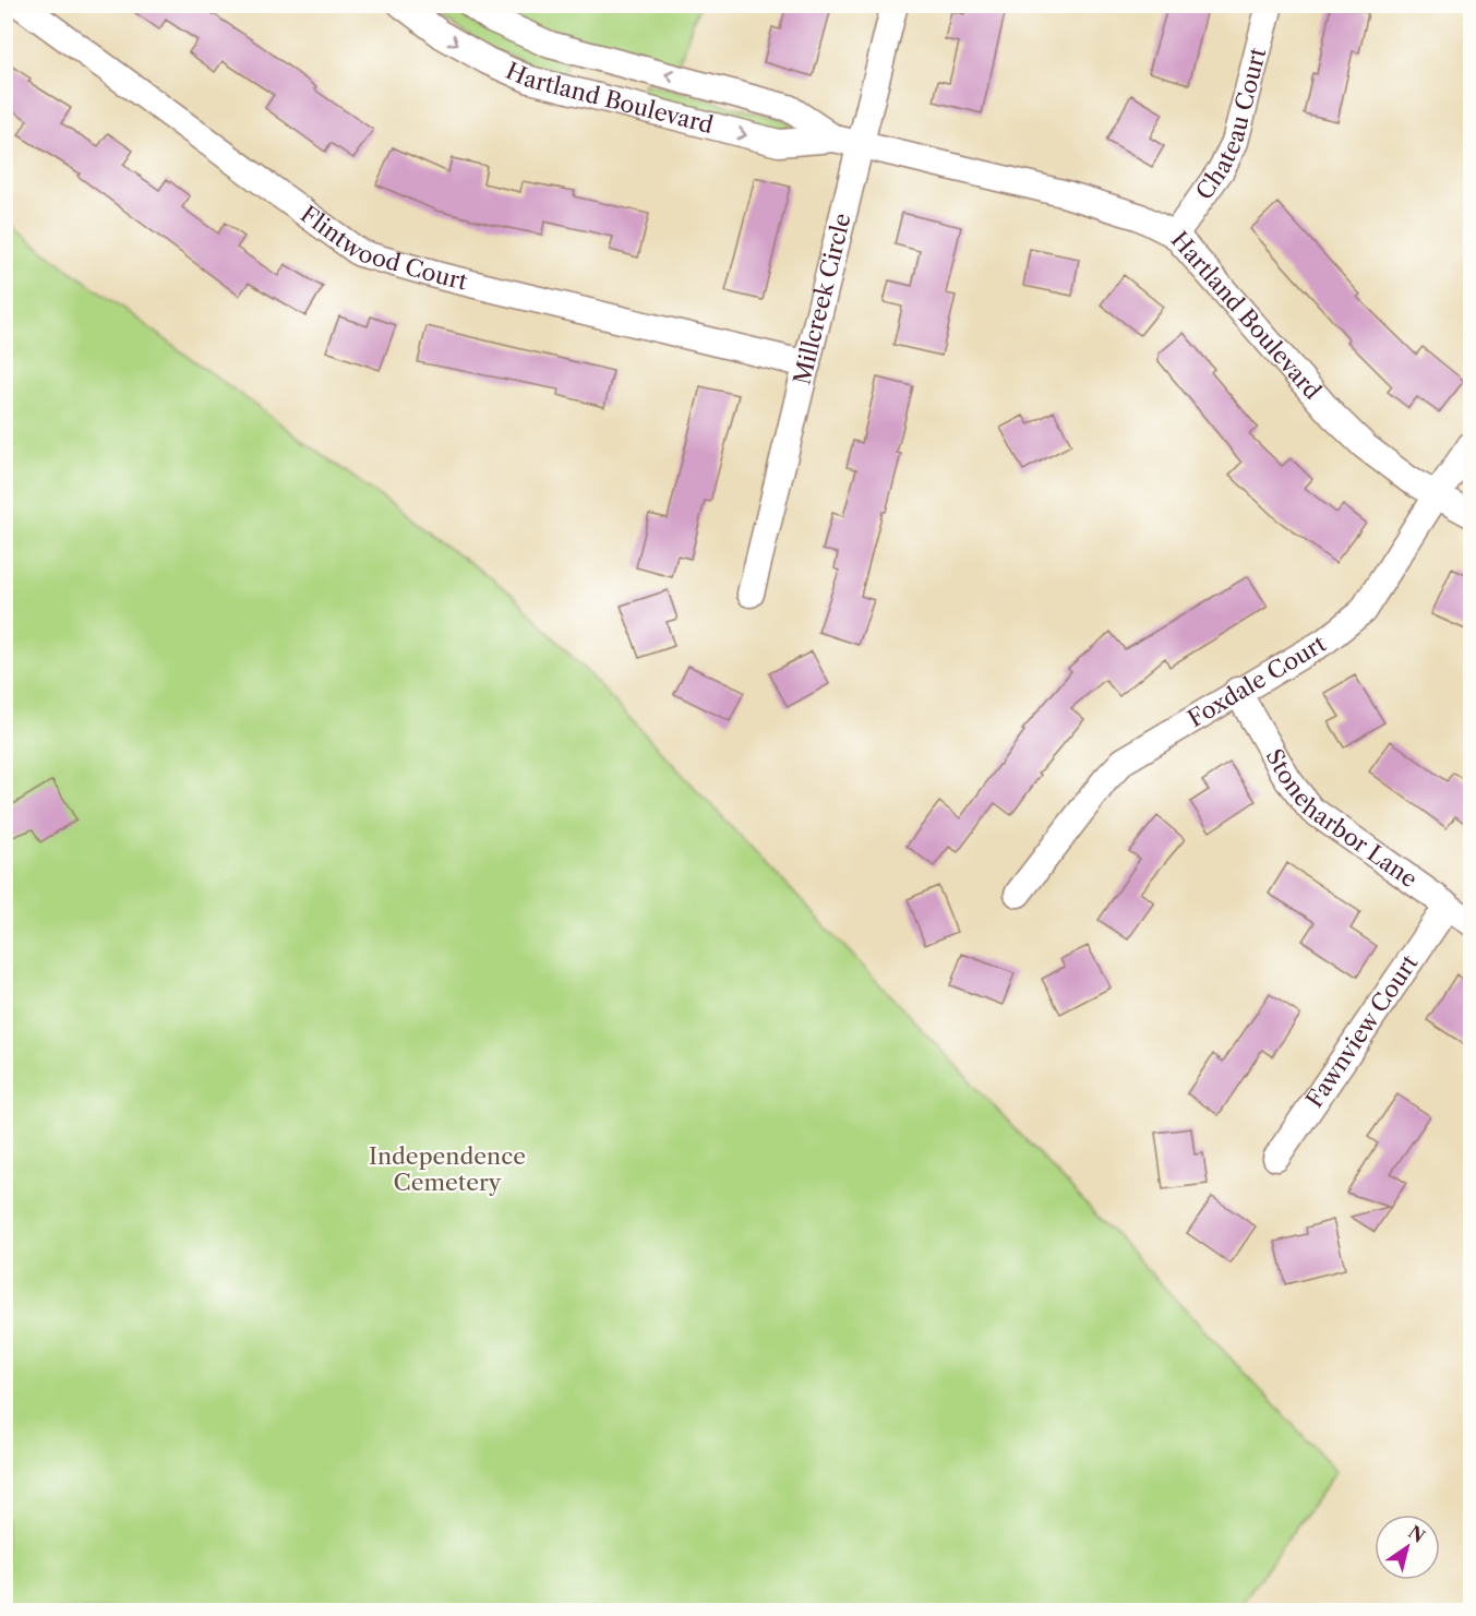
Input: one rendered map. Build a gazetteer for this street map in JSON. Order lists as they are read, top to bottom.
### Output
{
  "streets": {
    "street": [
      "Hartland Boulevard",
      "Chateau Court",
      "Flintwood Court",
      "Millcreek Circle",
      "Foxdale Court",
      "Stoneharbor Lane",
      "Fawnview Court"
    ]
  },
  "crossings": [
    ["Hartland Boulevard", "Chateau Court"],
    ["Hartland Boulevard", "Millcreek Circle"],
    ["Hartland Boulevard", "Foxdale Court"],
    ["Flintwood Court", "Millcreek Circle"],
    ["Foxdale Court", "Stoneharbor Lane"],
    ["Stoneharbor Lane", "Fawnview Court"]
  ],
  "parks": ["Independence Cemetery"],
  "north": "top right"
}
